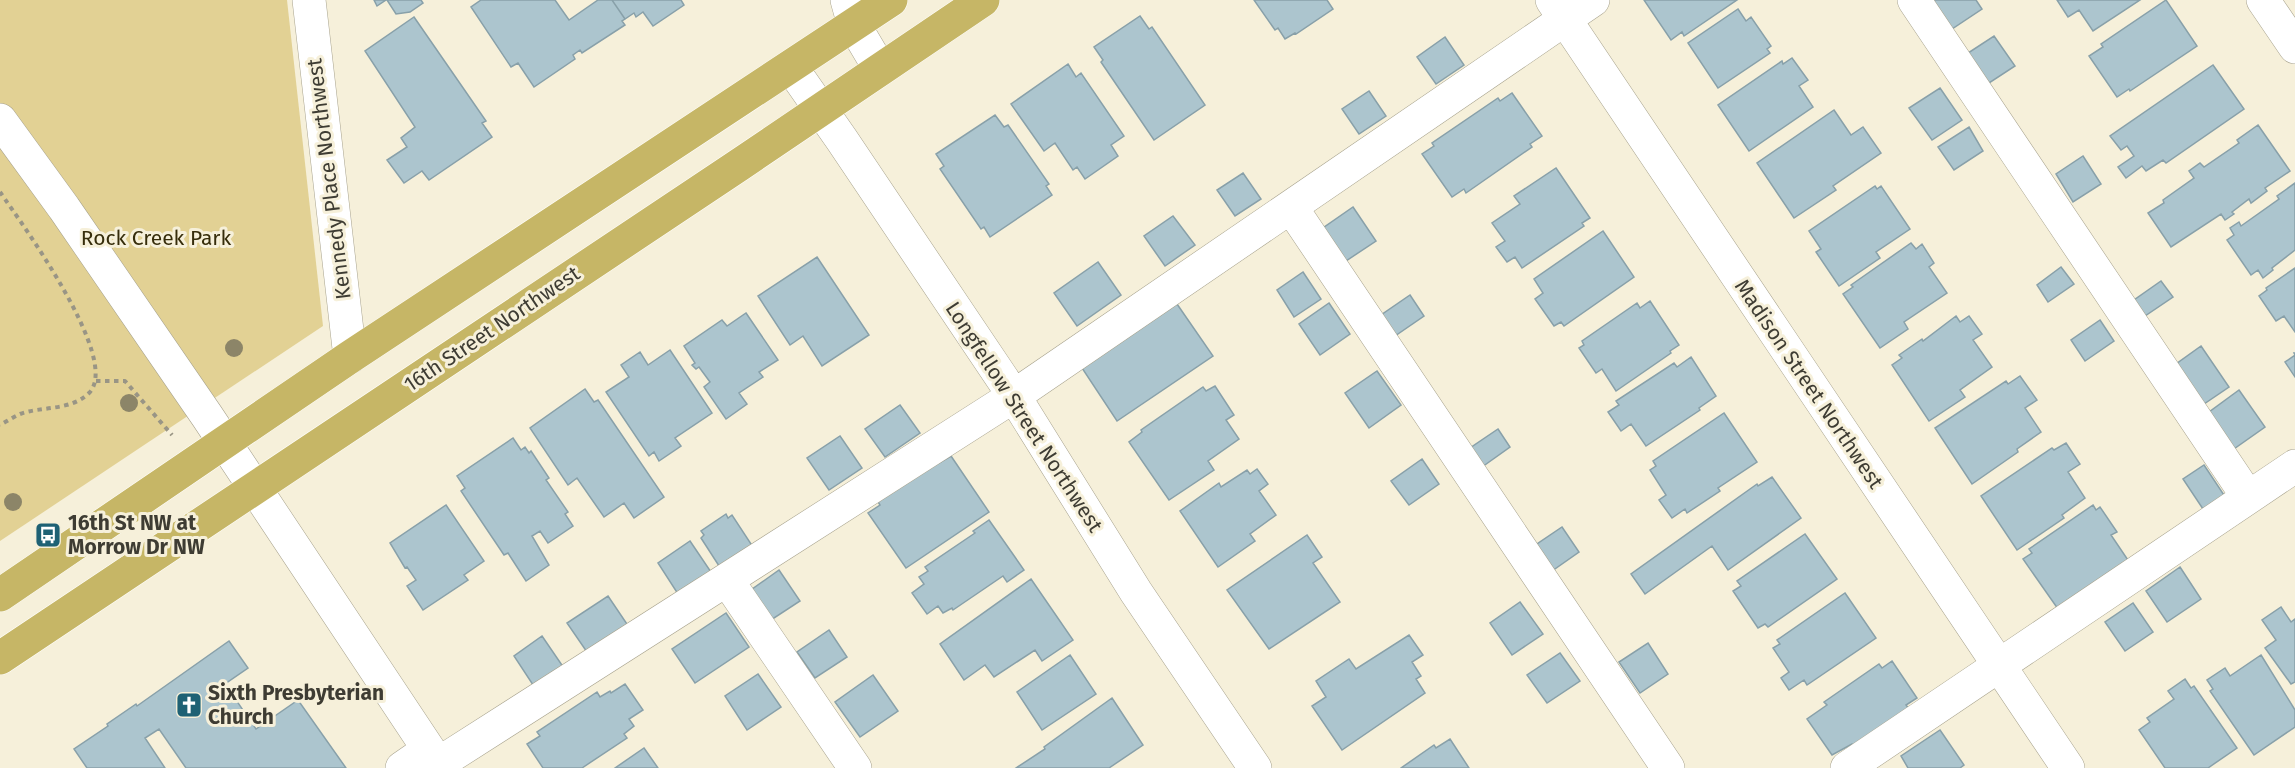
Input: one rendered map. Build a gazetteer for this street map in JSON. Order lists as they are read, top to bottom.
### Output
{
  "streets": {
    "main road": ["16th Street Northwest"],
    "street": ["Kennedy Place Northwest", "Madison Street Northwest", "Longfellow Street Northwest"]
  },
  "crossings": [
    ["16th Street Northwest", "Longfellow Street Northwest"]
  ],
  "parks": ["Rock Creek Park"],
  "places": {
    "bus stop": ["16th St NW at Morrow Dr NW"],
    "church": ["Sixth Presbyterian Church"]
  }
}
